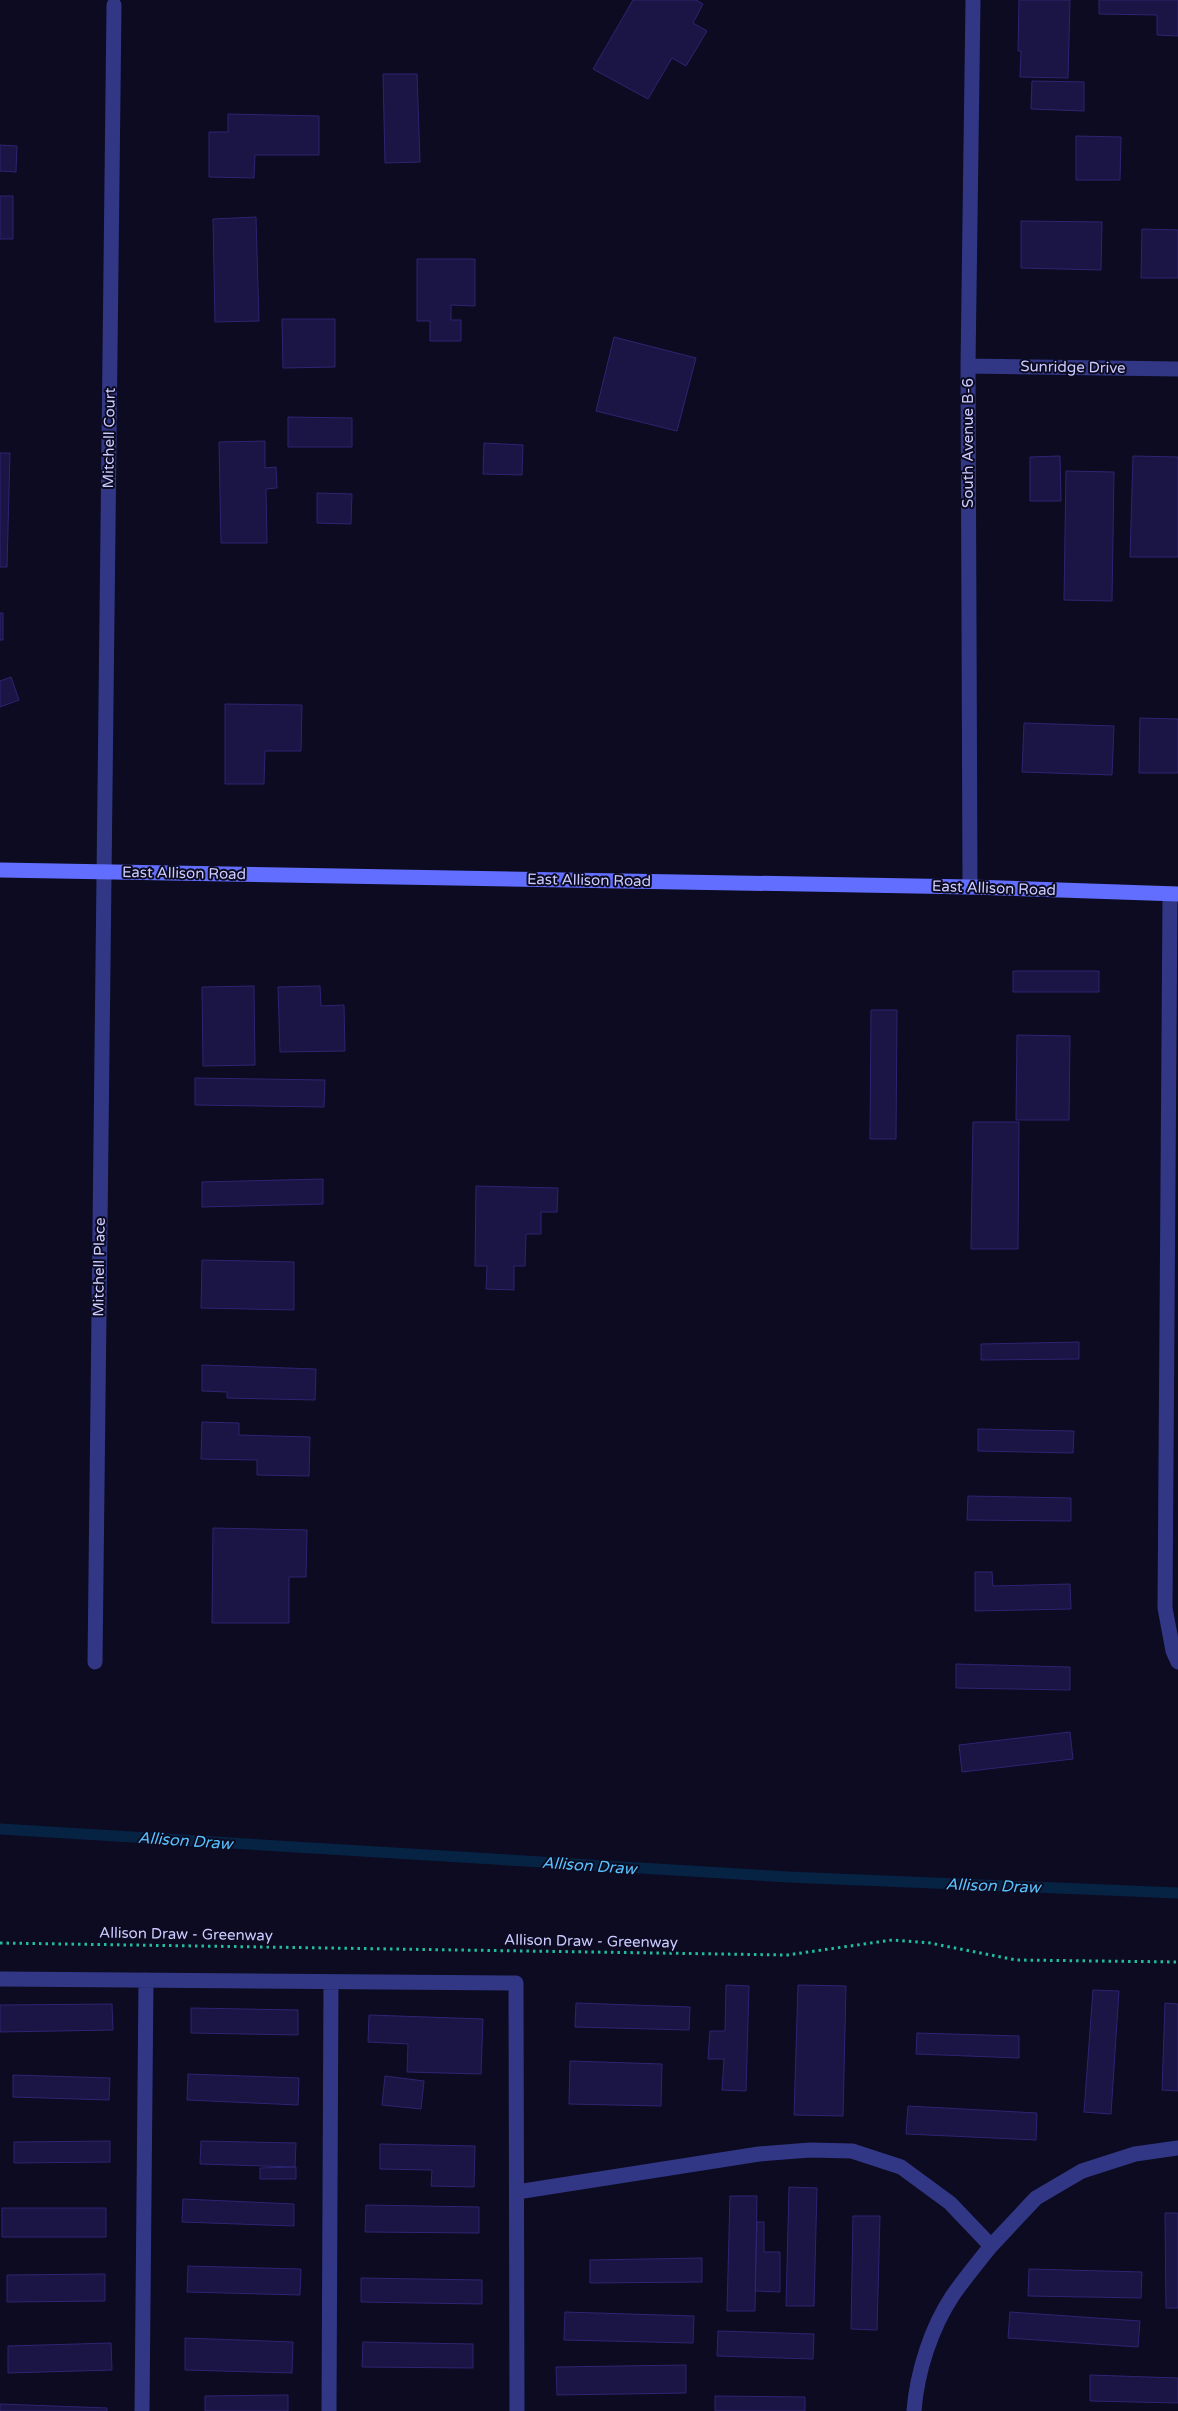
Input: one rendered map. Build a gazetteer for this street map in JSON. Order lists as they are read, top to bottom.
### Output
{
  "streets": {
    "street": [
      "Sunridge Drive",
      "Mitchell Court",
      "South Avenue B-6",
      "East Allison Road",
      "Mitchell Place"
    ],
    "path": ["Allison Draw - Greenway"]
  },
  "crossings": [
    ["Sunridge Drive", "South Avenue B-6"],
    ["Mitchell Court", "East Allison Road"],
    ["Mitchell Court", "Mitchell Place"],
    ["South Avenue B-6", "East Allison Road"],
    ["East Allison Road", "Mitchell Place"]
  ],
  "water": ["Allison Draw"]
}
